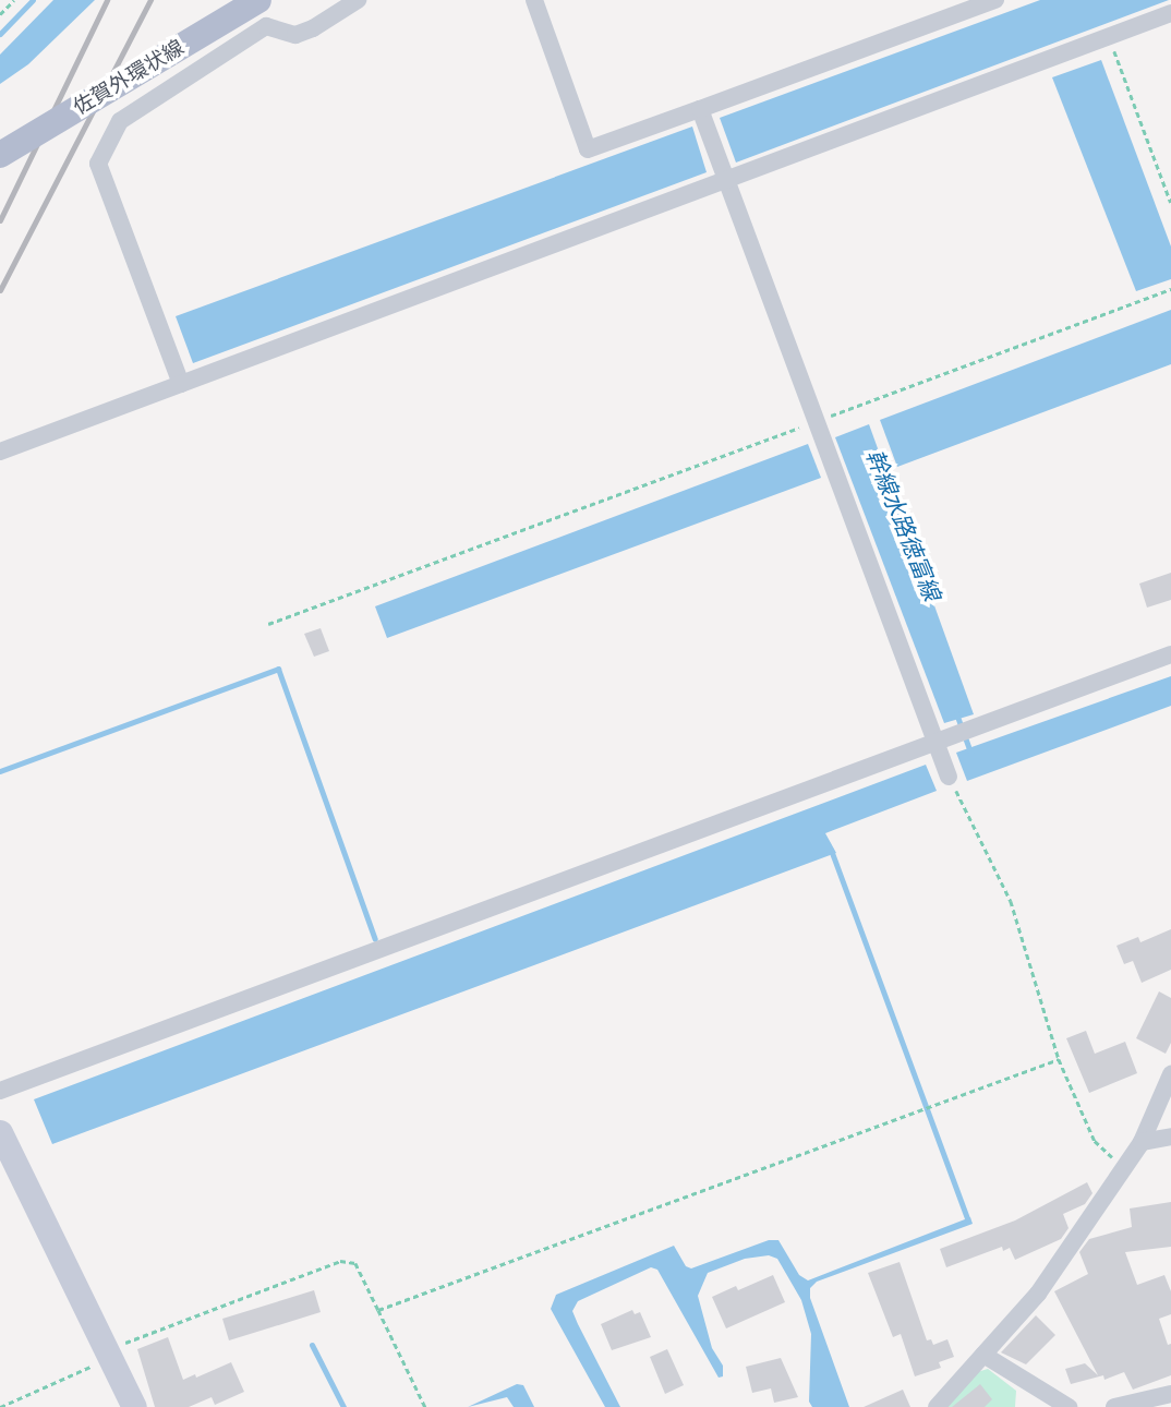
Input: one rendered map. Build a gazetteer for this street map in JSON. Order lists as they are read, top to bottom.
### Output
{
  "streets": {
    "main road": ["佐賀外環状線"]
  },
  "water": ["幹線水路徳富線"]
}
